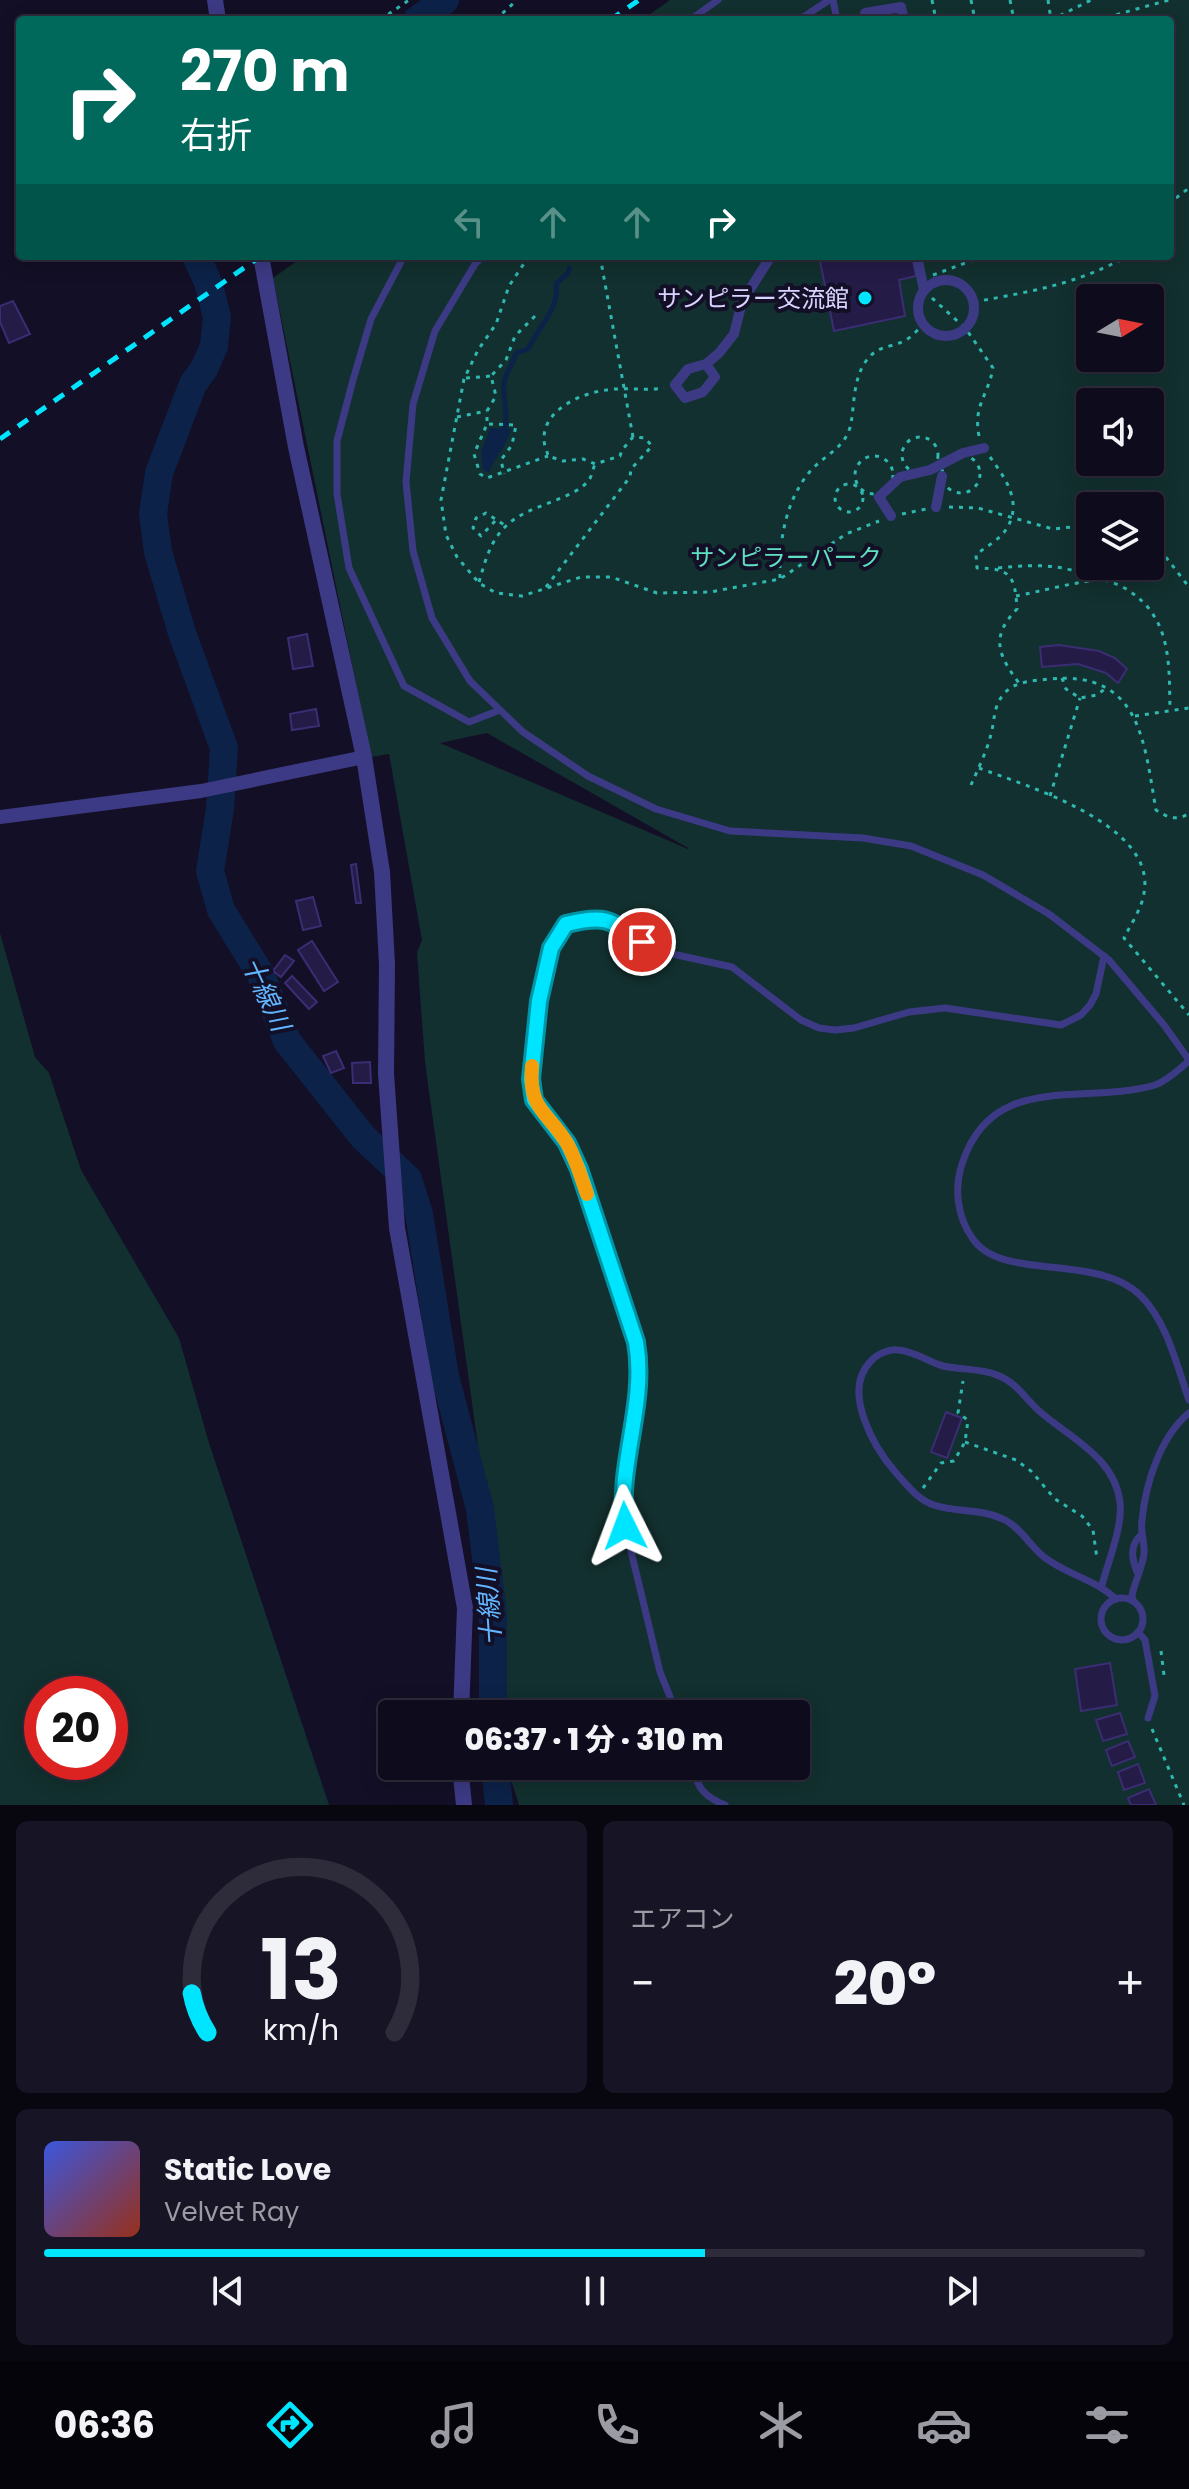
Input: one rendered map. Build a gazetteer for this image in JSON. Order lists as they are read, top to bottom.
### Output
{
  "water": ["十線川"],
  "parks": ["サンピラーパーク"],
  "places": ["サンピラー交流館"],
  "north": "right",
  "page": {
    "turn": ["270 m", "右折"],
    "limit": "20",
    "trip": "06:37 · 1 分 · 310 m",
    "tile": "エアコン",
    "heat": ["−", "20°", "+"],
    "song": ["Static Love", "Velvet Ray"],
    "tabs": "06:36",
    "gauge": ["13", "km/h"]
  }
}
